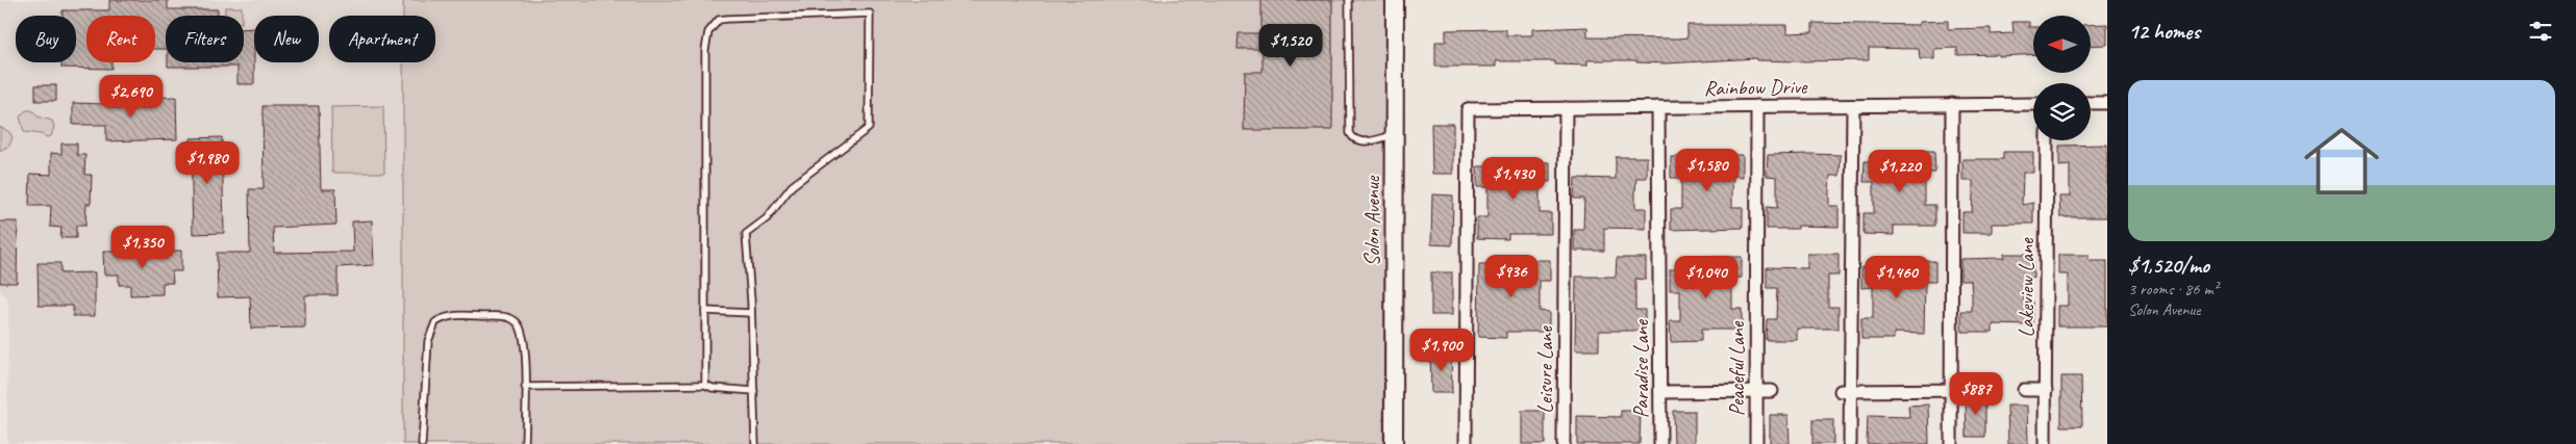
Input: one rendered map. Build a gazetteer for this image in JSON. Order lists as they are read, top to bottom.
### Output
{
  "streets": {
    "street": [
      "Rainbow Drive",
      "Solon Avenue",
      "Lakeview Lane",
      "Paradise Lane",
      "Peaceful Lane",
      "Leisure Lane"
    ]
  },
  "crossings": [
    ["Rainbow Drive", "Paradise Lane"],
    ["Rainbow Drive", "Peaceful Lane"],
    ["Rainbow Drive", "Leisure Lane"]
  ],
  "north": "left",
  "page": {
    "heading": "12 homes",
    "chip": [
      "Buy",
      "Rent",
      "Filters",
      "New",
      "Apartment"
    ],
    "price": [
      "$1,520",
      "$2,690",
      "$1,980",
      "$1,580",
      "$1,220",
      "$1,430",
      "$1,350",
      "$936",
      "$1,040",
      "$1,460",
      "$1,900",
      "$887"
    ],
    "list": [
      {
        "name": "$1,520/mo",
        "note": "3 rooms · 86 m² · Solon Avenue"
      }
    ]
  }
}
